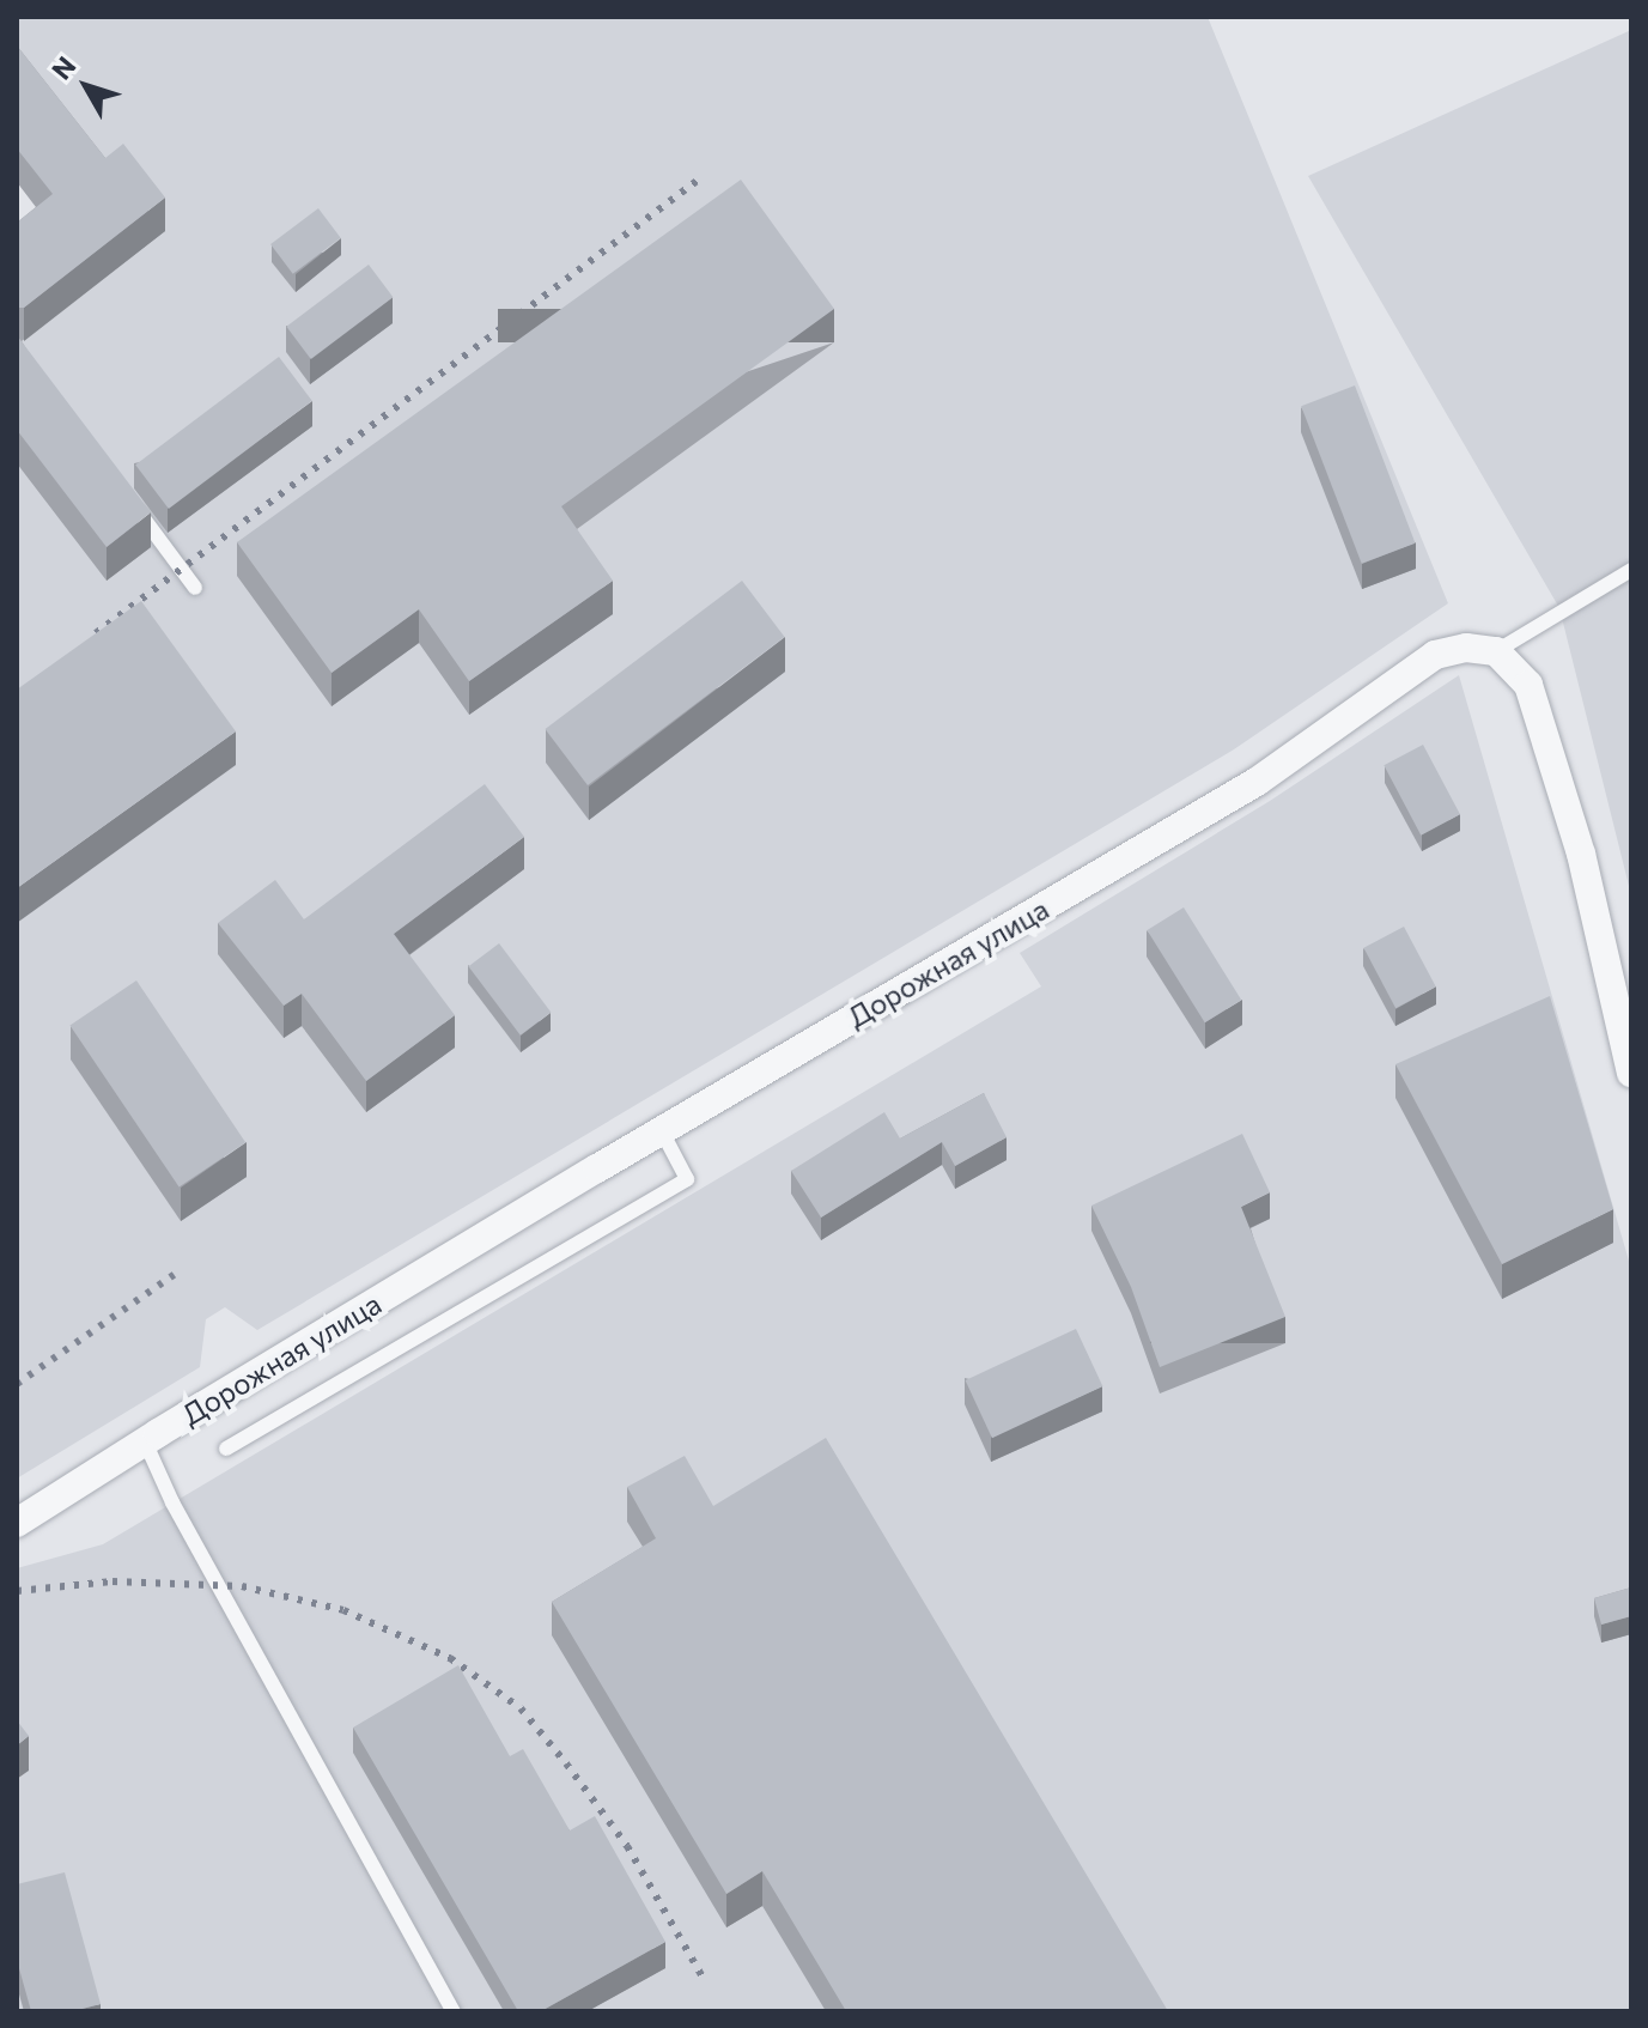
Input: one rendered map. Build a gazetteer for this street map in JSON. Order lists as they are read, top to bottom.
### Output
{
  "streets": {
    "street": ["Дорожная улица"]
  },
  "north": "top left"
}
